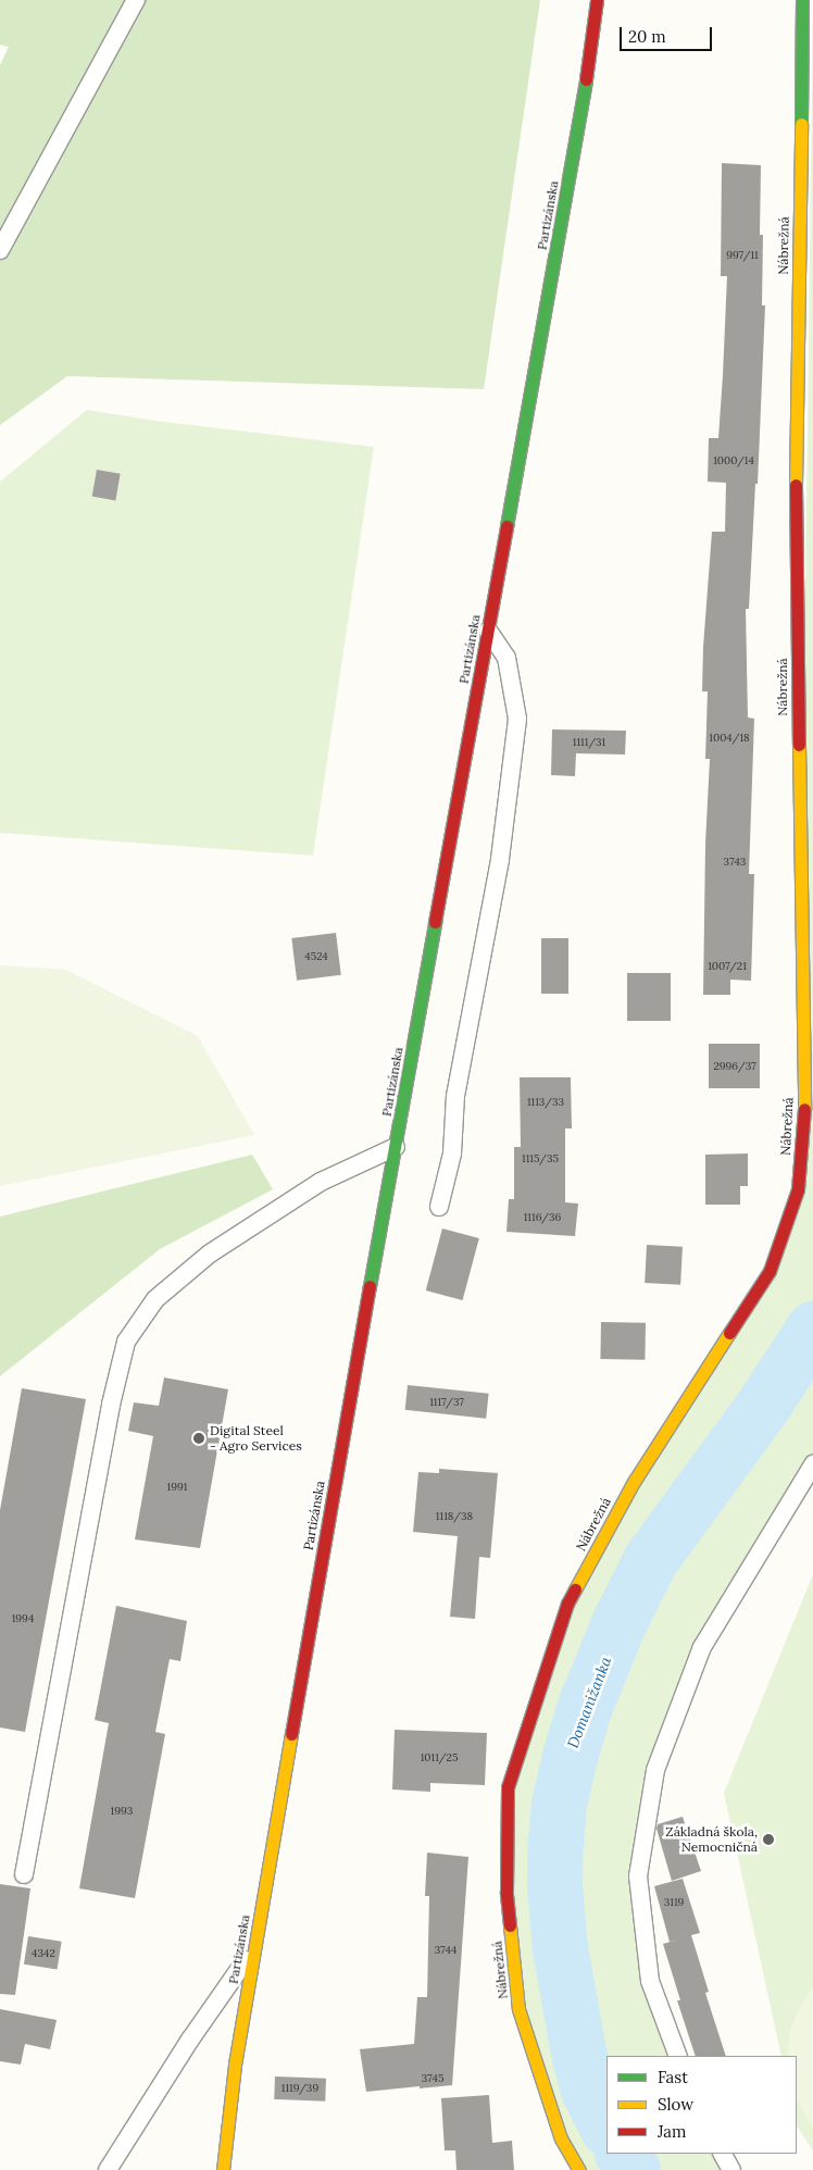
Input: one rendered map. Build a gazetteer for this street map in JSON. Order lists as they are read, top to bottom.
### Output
{
  "streets": {
    "street": ["Partizánska", "Nábrežná"]
  },
  "water": ["Domanižanka"],
  "places": ["Digital Steel - Agro Services", "Základná škola, Nemocničná"],
  "house_numbers": [
    "997/11",
    "1000/14",
    "1004/18",
    "1111/31",
    "3743",
    "4524",
    "1007/21",
    "2996/37",
    "1113/33",
    "1115/35",
    "1116/36",
    "1117/37",
    "1991",
    "1118/38",
    "1994",
    "1011/25",
    "1993",
    "3119",
    "3744",
    "4342",
    "3745",
    "1119/39"
  ],
  "legend": ["Fast", "Slow", "Jam"],
  "scale_bar": "20 m"
}
